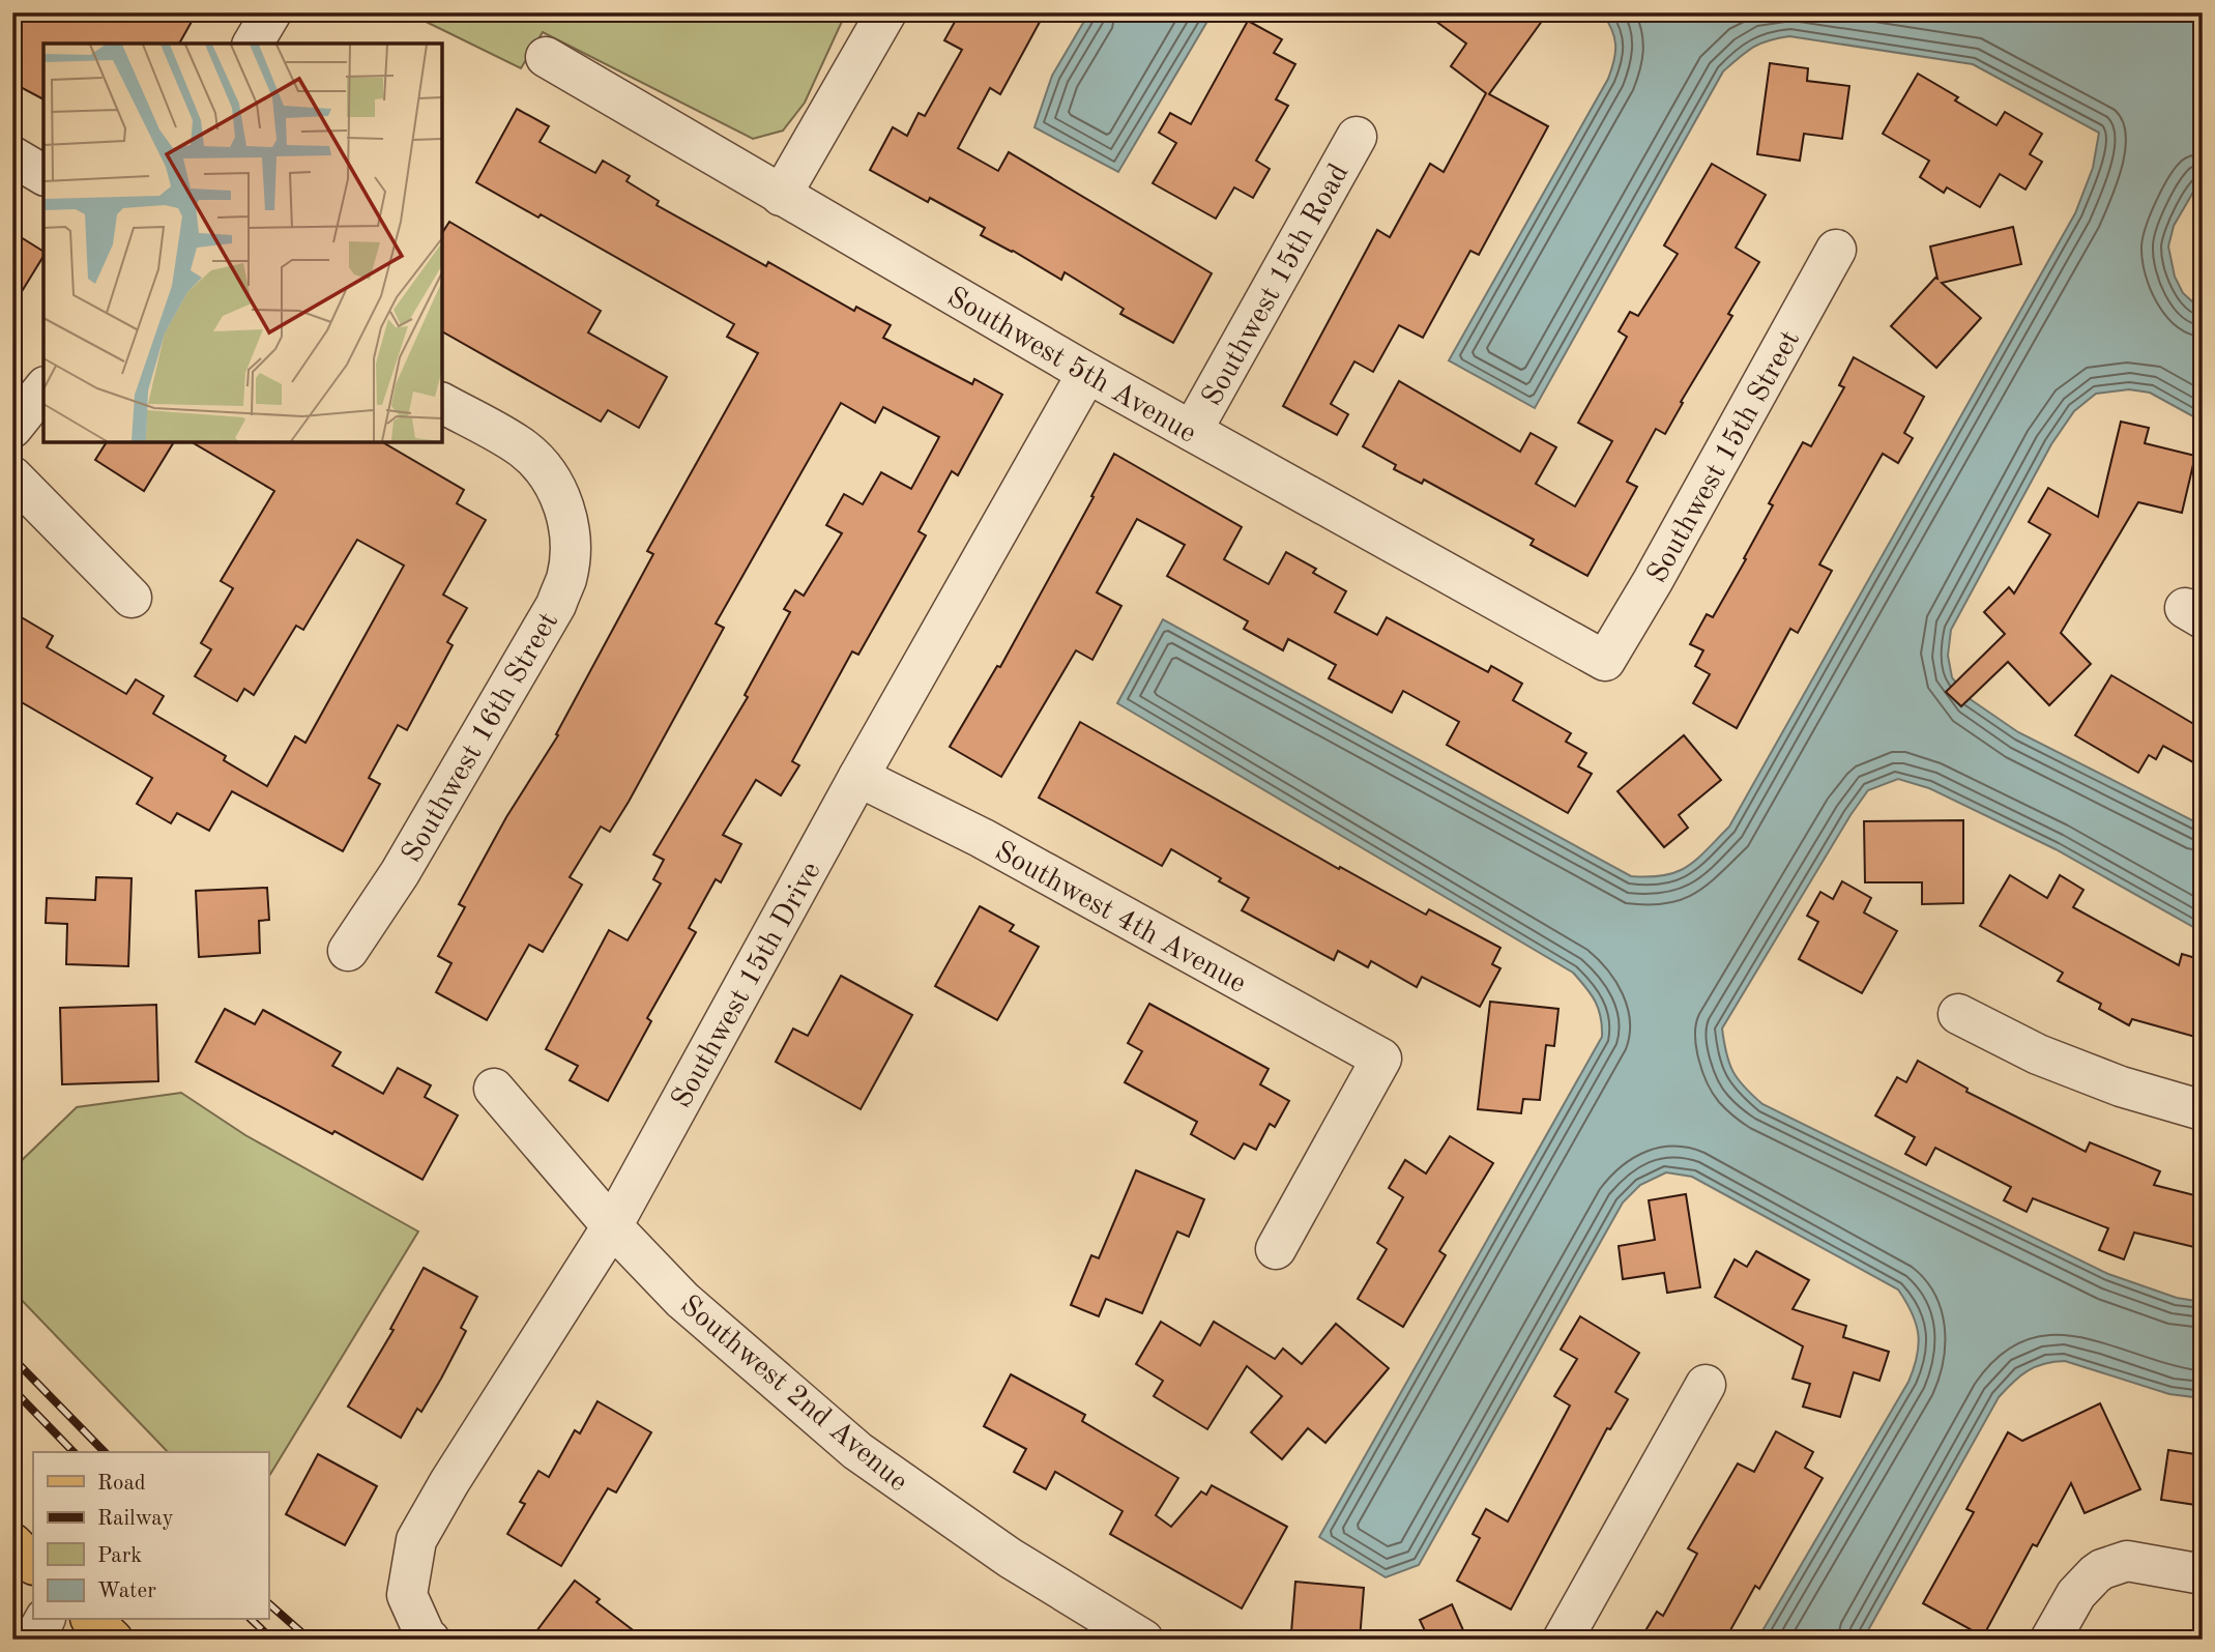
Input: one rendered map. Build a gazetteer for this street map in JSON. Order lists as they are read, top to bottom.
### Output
{
  "streets": {
    "street": [
      "Southwest 15th Road",
      "Southwest 5th Avenue",
      "Southwest 15th Street",
      "Southwest 16th Street",
      "Southwest 4th Avenue",
      "Southwest 15th Drive",
      "Southwest 2nd Avenue"
    ]
  },
  "crossings": [
    ["Southwest 15th Road", "Southwest 5th Avenue"],
    ["Southwest 5th Avenue", "Southwest 15th Street"],
    ["Southwest 5th Avenue", "Southwest 15th Drive"],
    ["Southwest 4th Avenue", "Southwest 15th Drive"],
    ["Southwest 15th Drive", "Southwest 2nd Avenue"]
  ],
  "legend": [
    "Road",
    "Railway",
    "Park",
    "Water"
  ]
}
